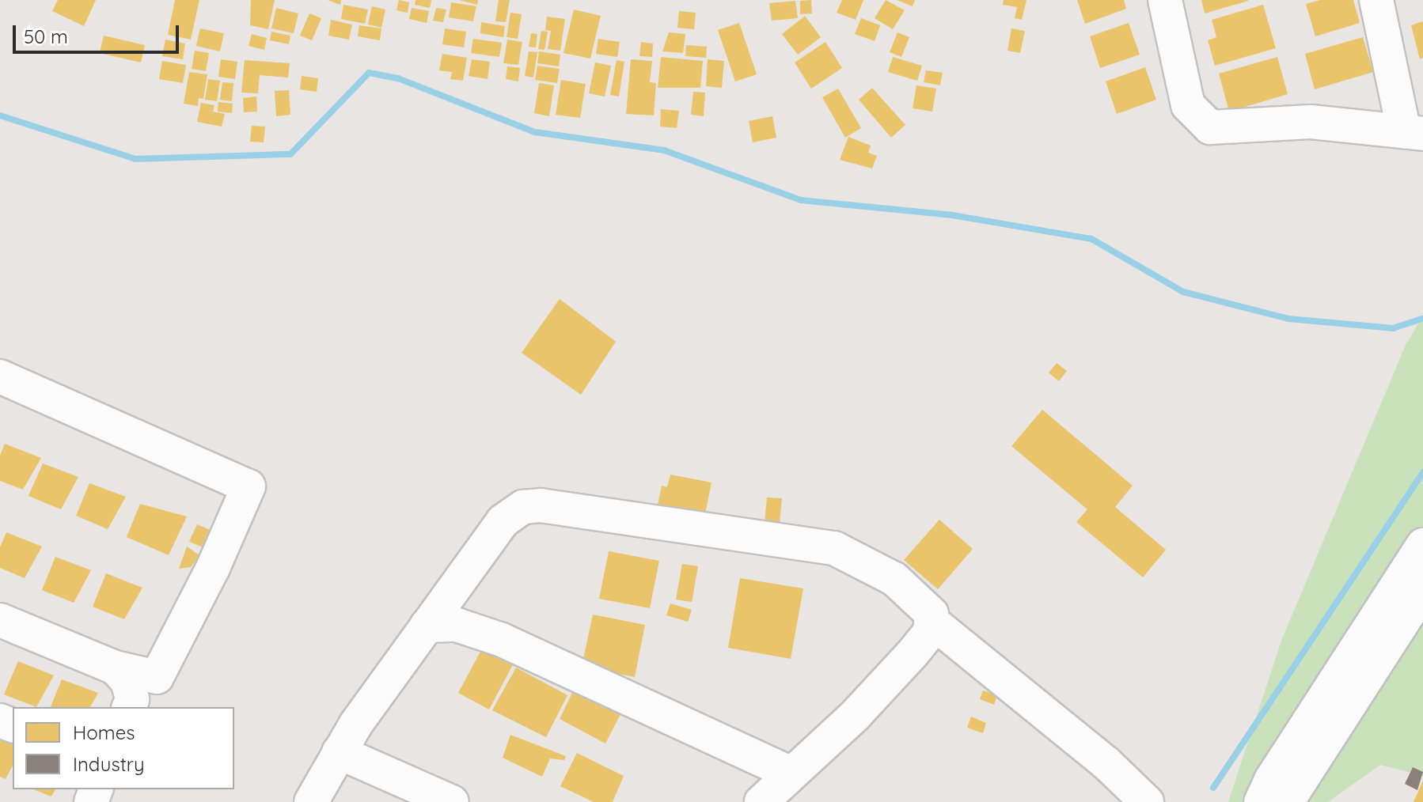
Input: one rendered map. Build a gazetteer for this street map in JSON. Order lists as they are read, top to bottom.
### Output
{
  "legend": ["Homes", "Industry"],
  "scale_bar": "50 m"
}
